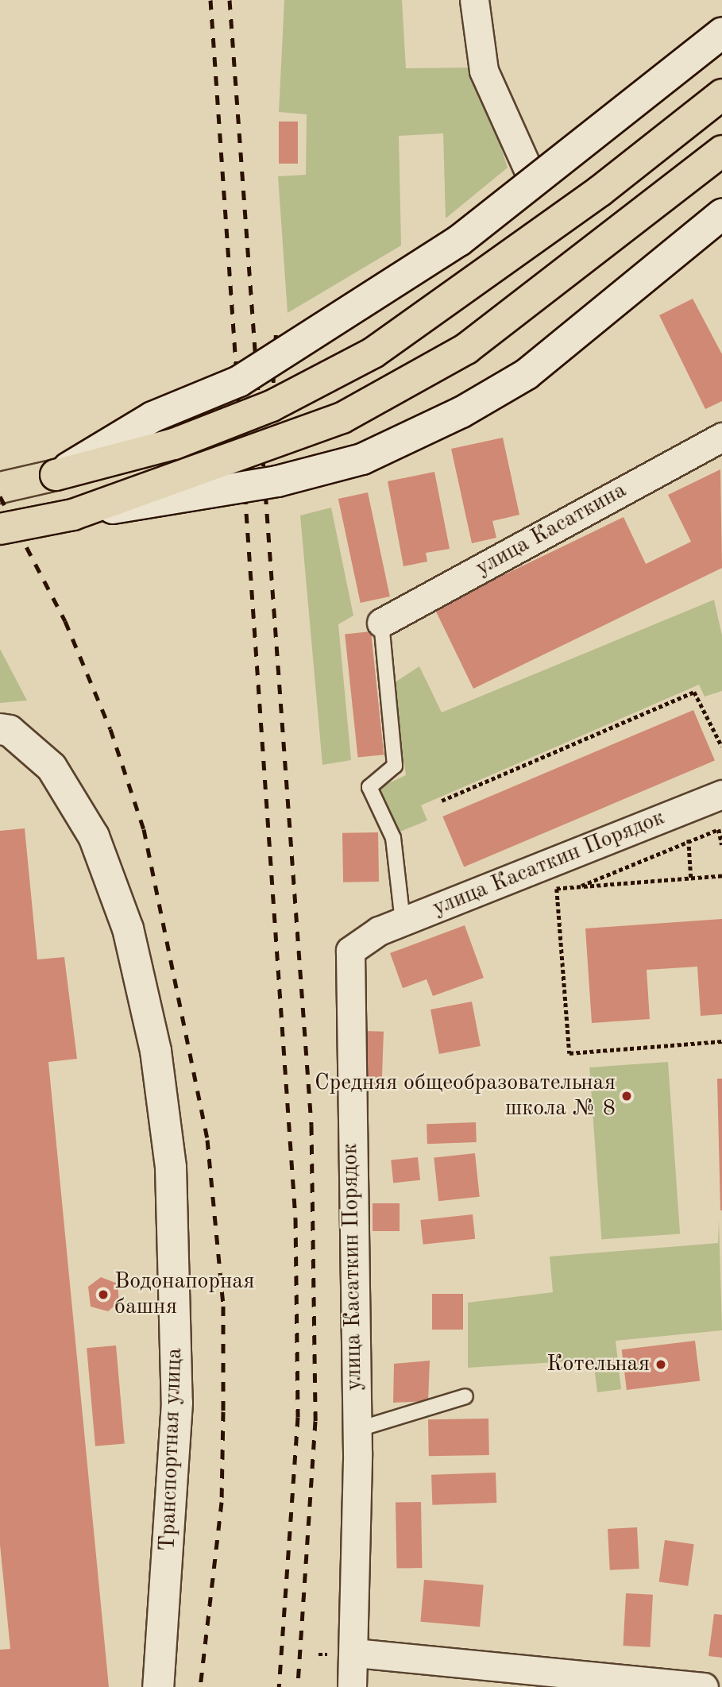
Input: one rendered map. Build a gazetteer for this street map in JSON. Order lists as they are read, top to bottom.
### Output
{
  "streets": {
    "main road": ["Транспортная улица"],
    "street": ["улица Касаткина", "улица Касаткин Порядок"]
  },
  "places": ["Средняя общеобразовательная школа № 8", "Водонапорная башня", "Котельная"]
}
